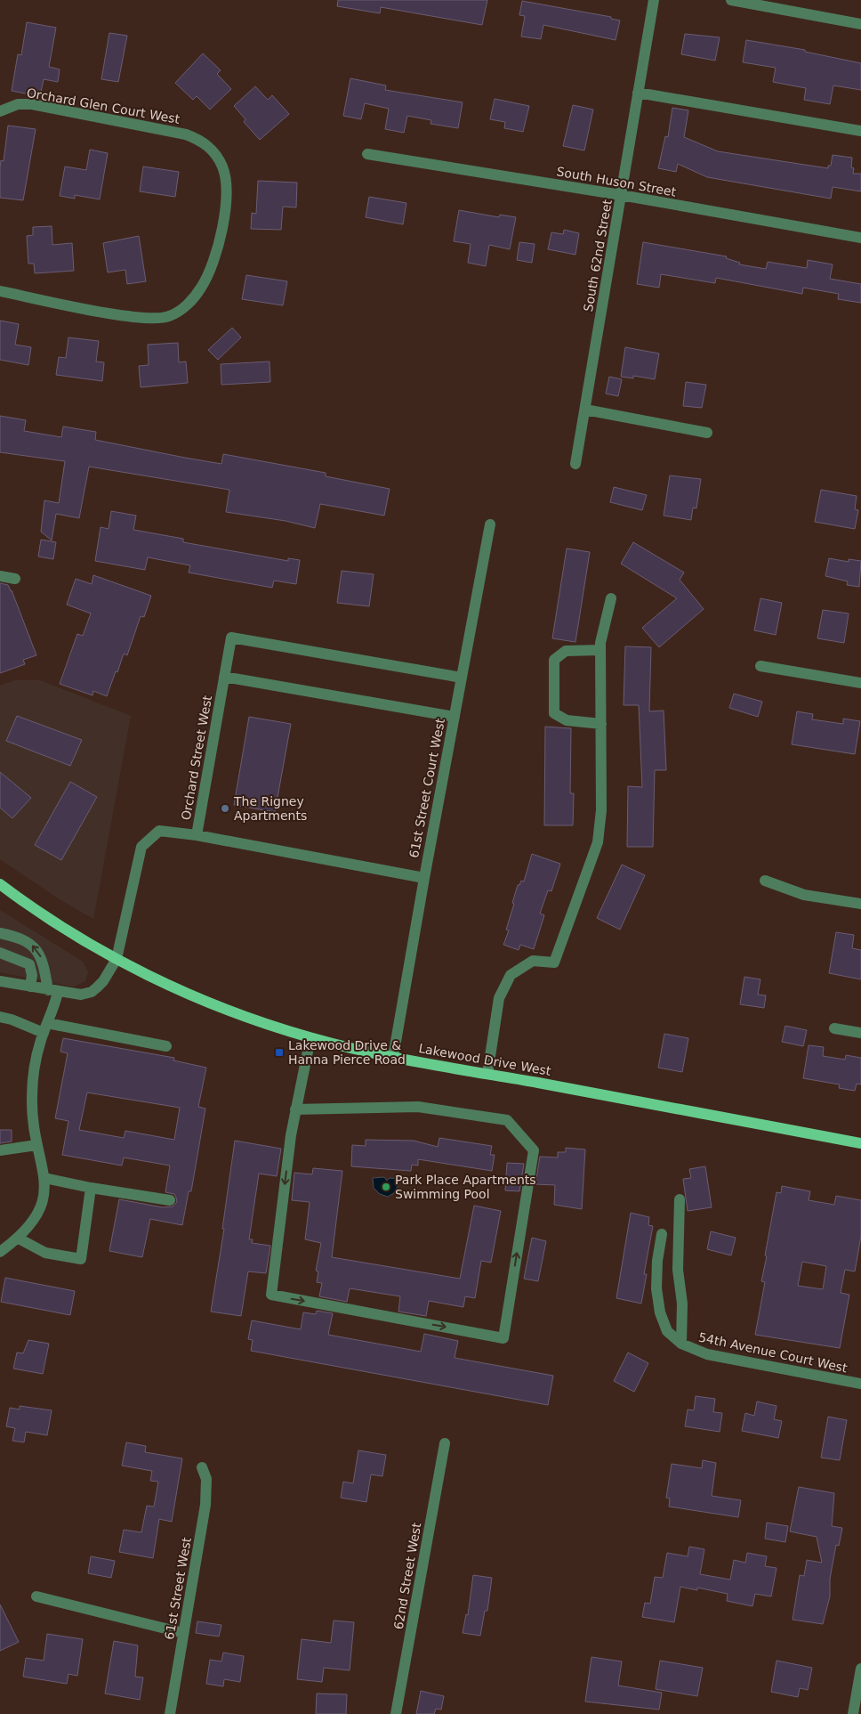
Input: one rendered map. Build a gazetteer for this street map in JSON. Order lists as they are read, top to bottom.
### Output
{
  "streets": {
    "main road": ["Lakewood Drive West"],
    "street": [
      "Orchard Glen Court West",
      "South Huson Street",
      "South 62nd Street",
      "Orchard Street West",
      "61st Street Court West",
      "54th Avenue Court West",
      "62nd Street West",
      "61st Street West"
    ]
  },
  "crossings": [
    ["South Huson Street", "South 62nd Street"],
    ["Orchard Street West", "61st Street Court West"],
    ["Orchard Street West", "Lakewood Drive West"],
    ["61st Street Court West", "Lakewood Drive West"]
  ],
  "places": {
    "other": ["The Rigney Apartments", "Park Place Apartments Swimming Pool"],
    "transit": ["Lakewood Drive & Hanna Pierce Road"]
  }
}
